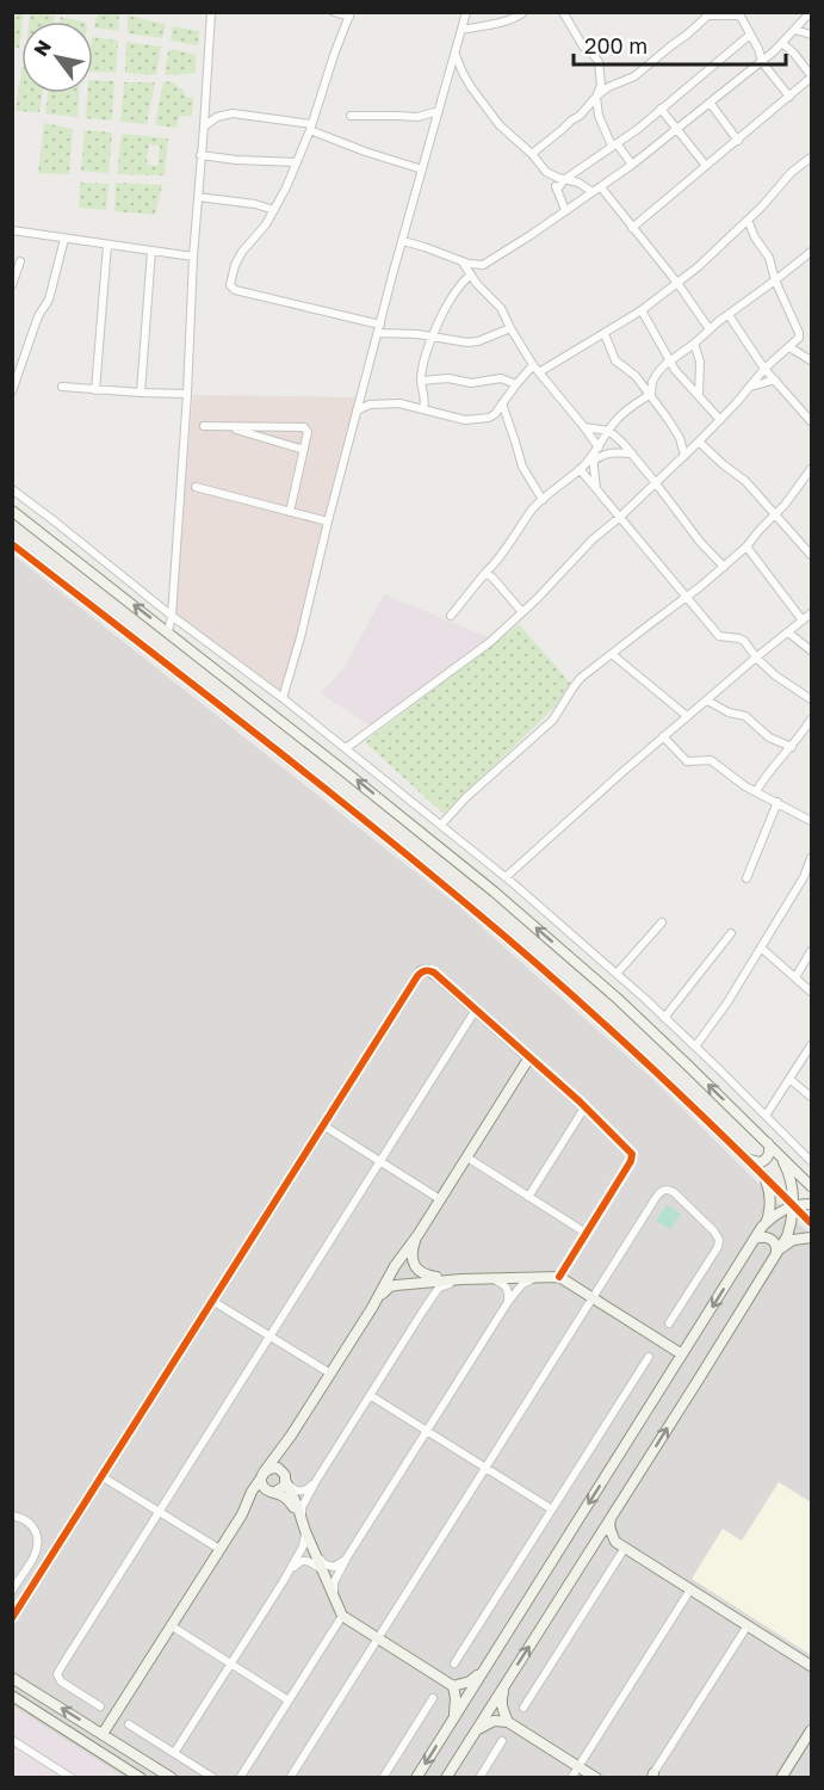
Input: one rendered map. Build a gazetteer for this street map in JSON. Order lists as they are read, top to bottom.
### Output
{
  "scale_bar": "200 m",
  "north": "top left"
}
